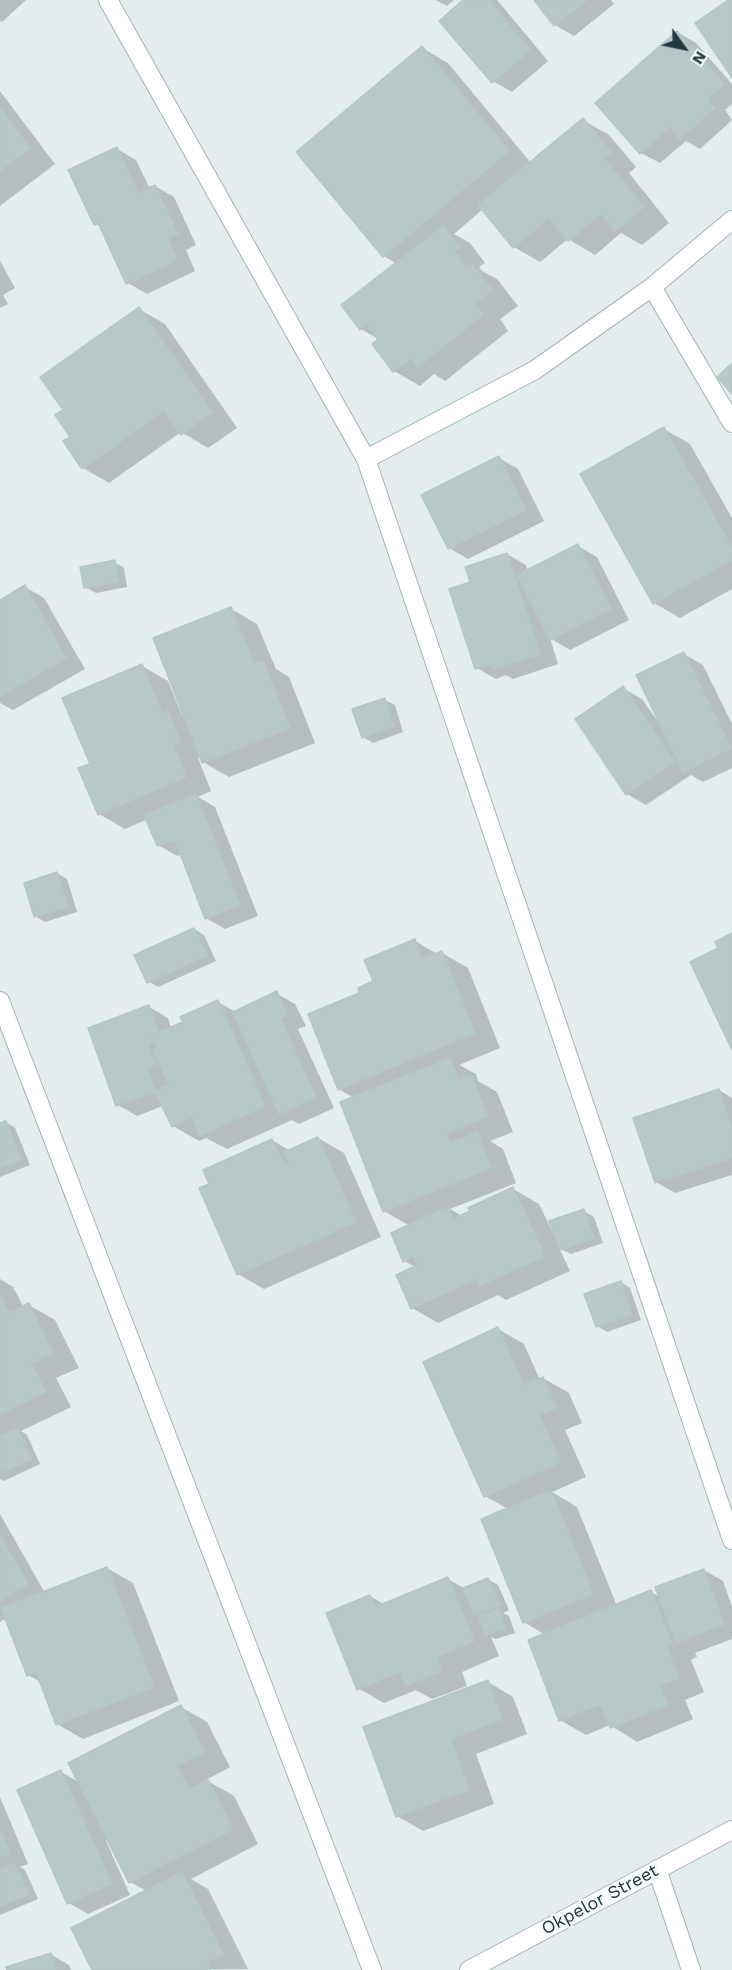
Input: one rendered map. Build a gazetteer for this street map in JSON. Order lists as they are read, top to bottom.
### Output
{
  "streets": {
    "street": ["Okpelor Street"]
  },
  "north": "bottom right"
}
